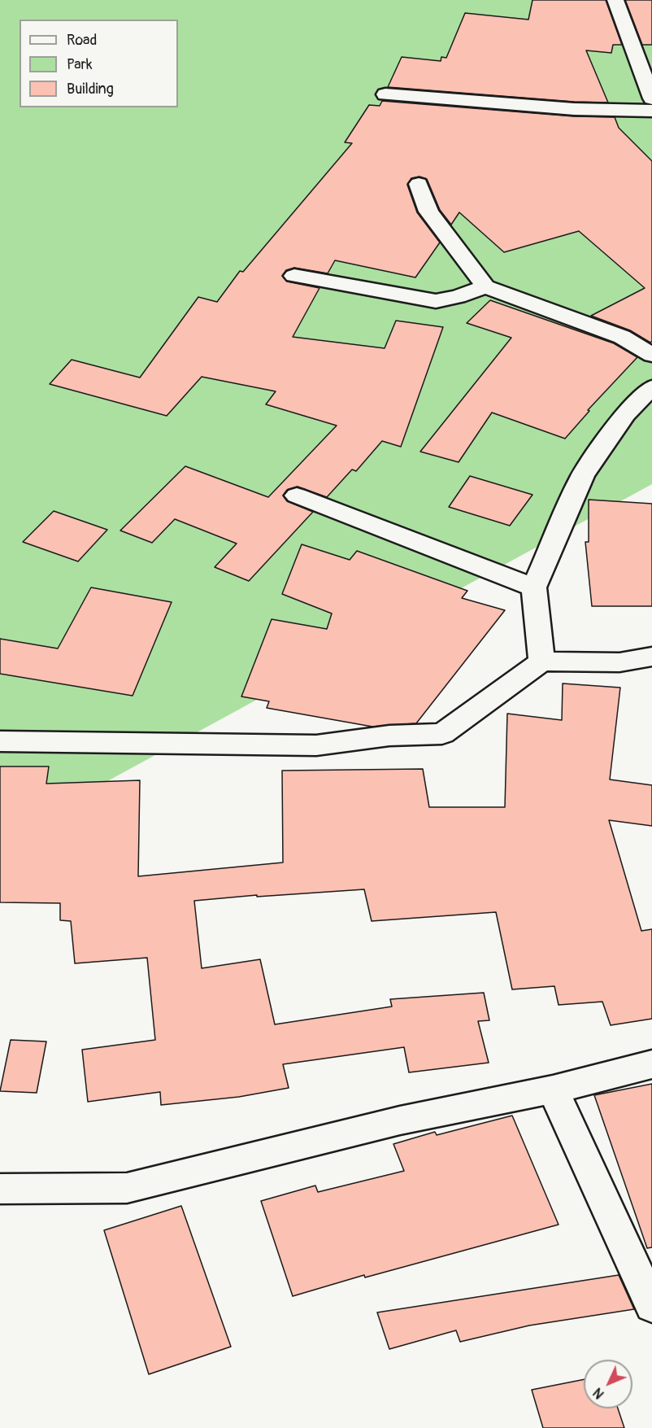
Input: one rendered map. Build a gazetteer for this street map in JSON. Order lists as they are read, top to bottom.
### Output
{
  "legend": ["Road", "Park", "Building"],
  "north": "bottom left"
}
